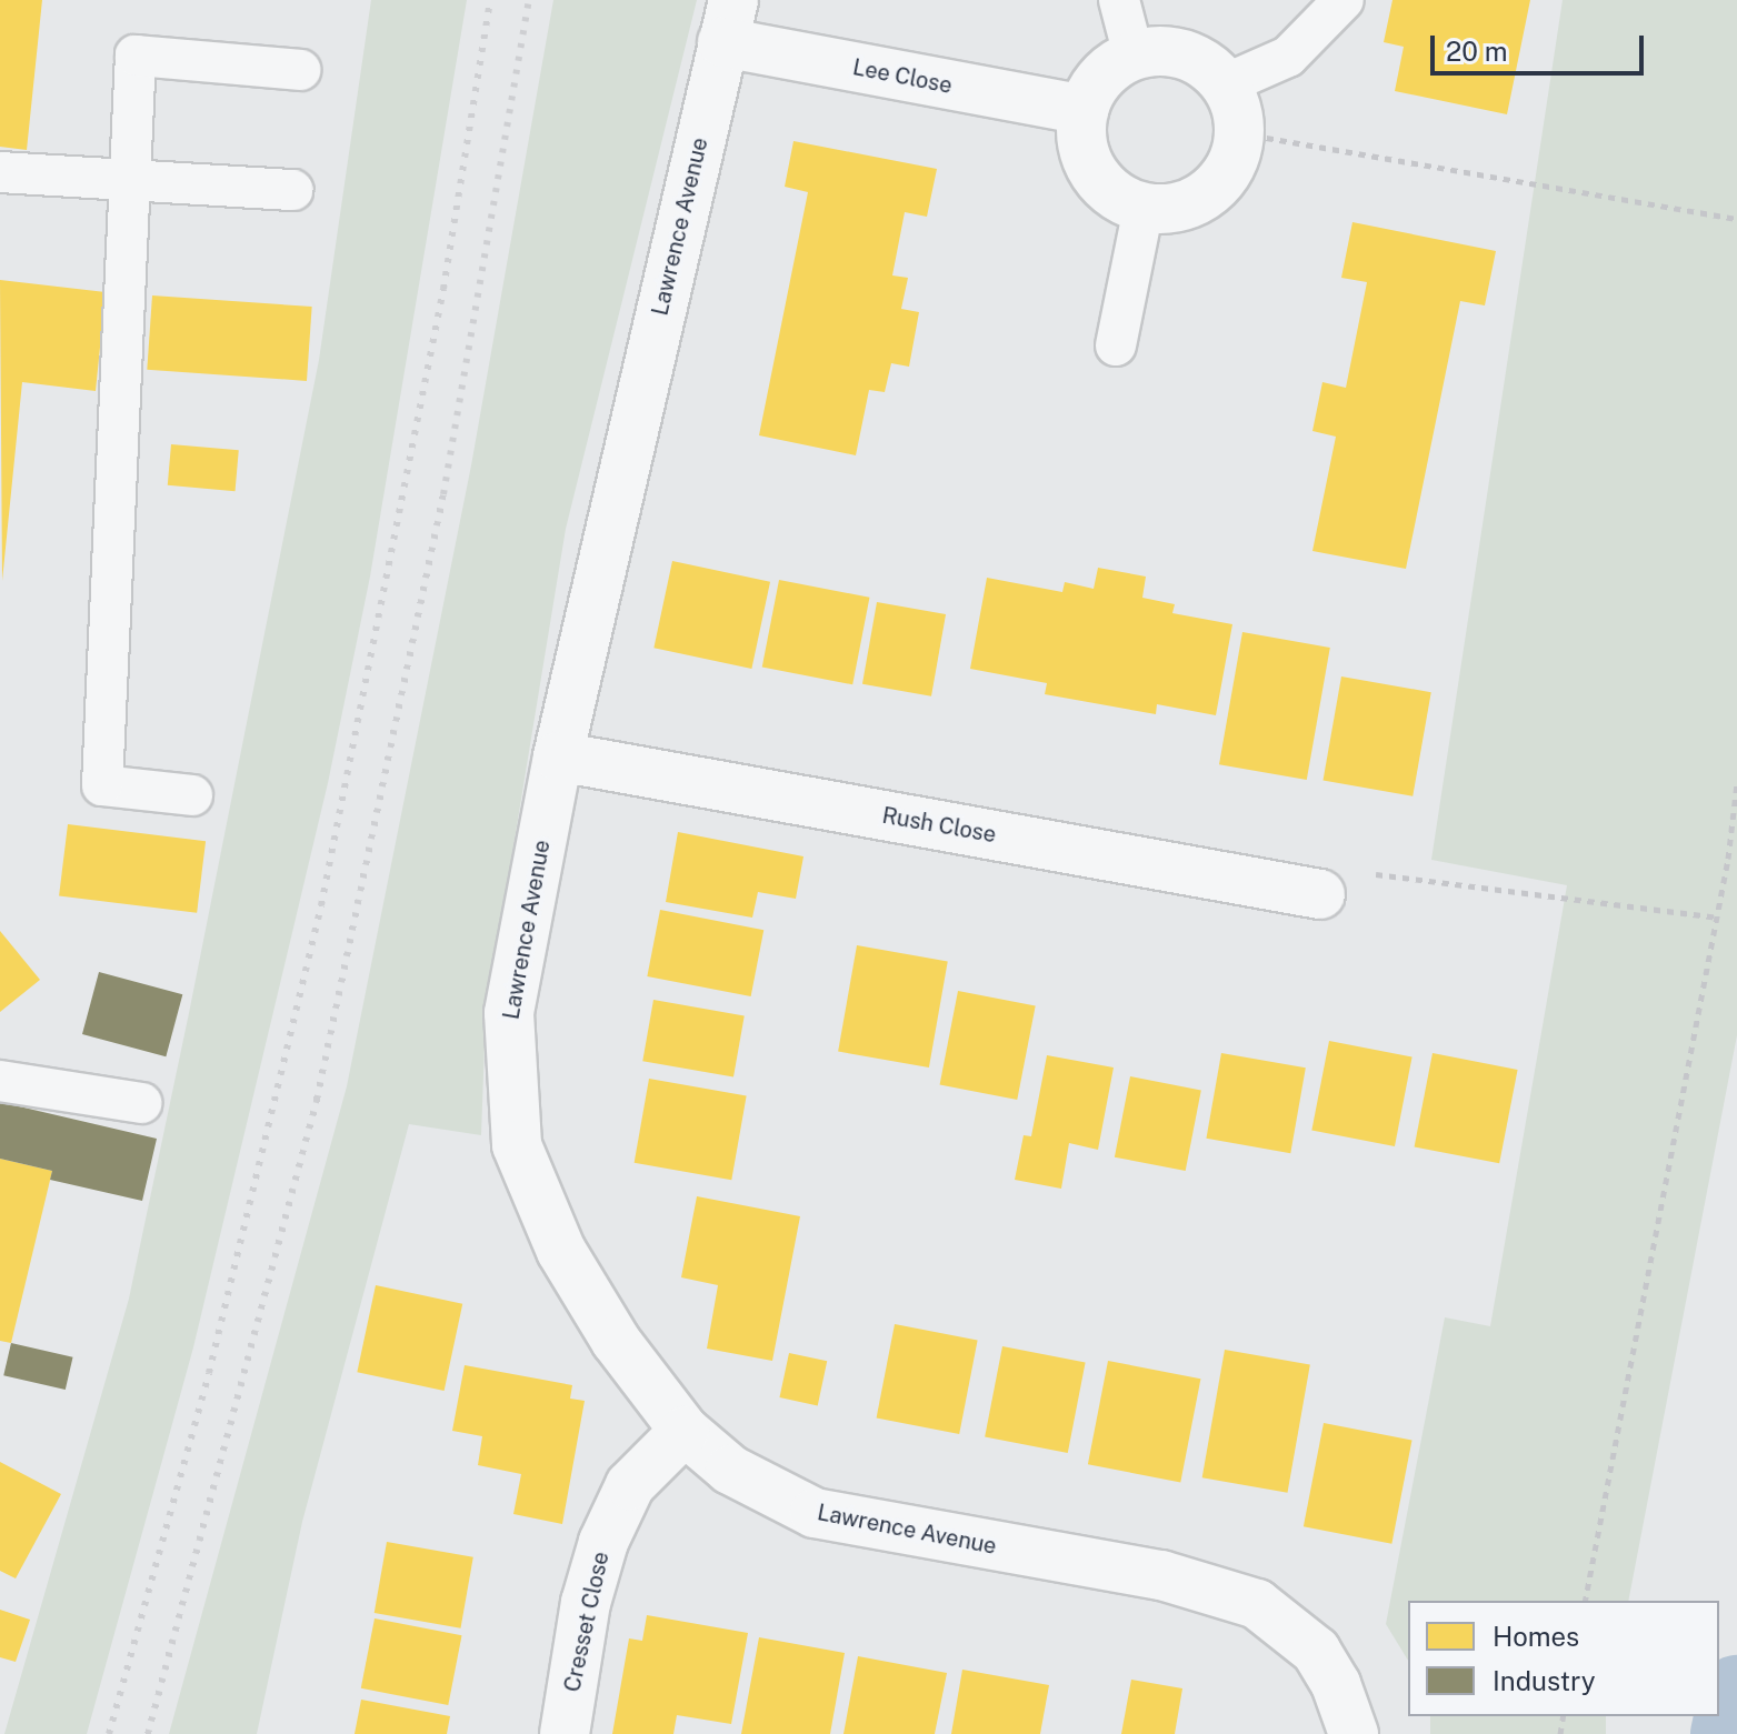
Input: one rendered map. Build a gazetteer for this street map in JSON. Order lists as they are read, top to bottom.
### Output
{
  "streets": {
    "street": [
      "Lee Close",
      "Lawrence Avenue",
      "Rush Close",
      "Cresset Close"
    ]
  },
  "crossings": [
    ["Lee Close", "Lawrence Avenue"],
    ["Lawrence Avenue", "Rush Close"],
    ["Lawrence Avenue", "Cresset Close"]
  ],
  "legend": ["Homes", "Industry"],
  "scale_bar": "20 m"
}
